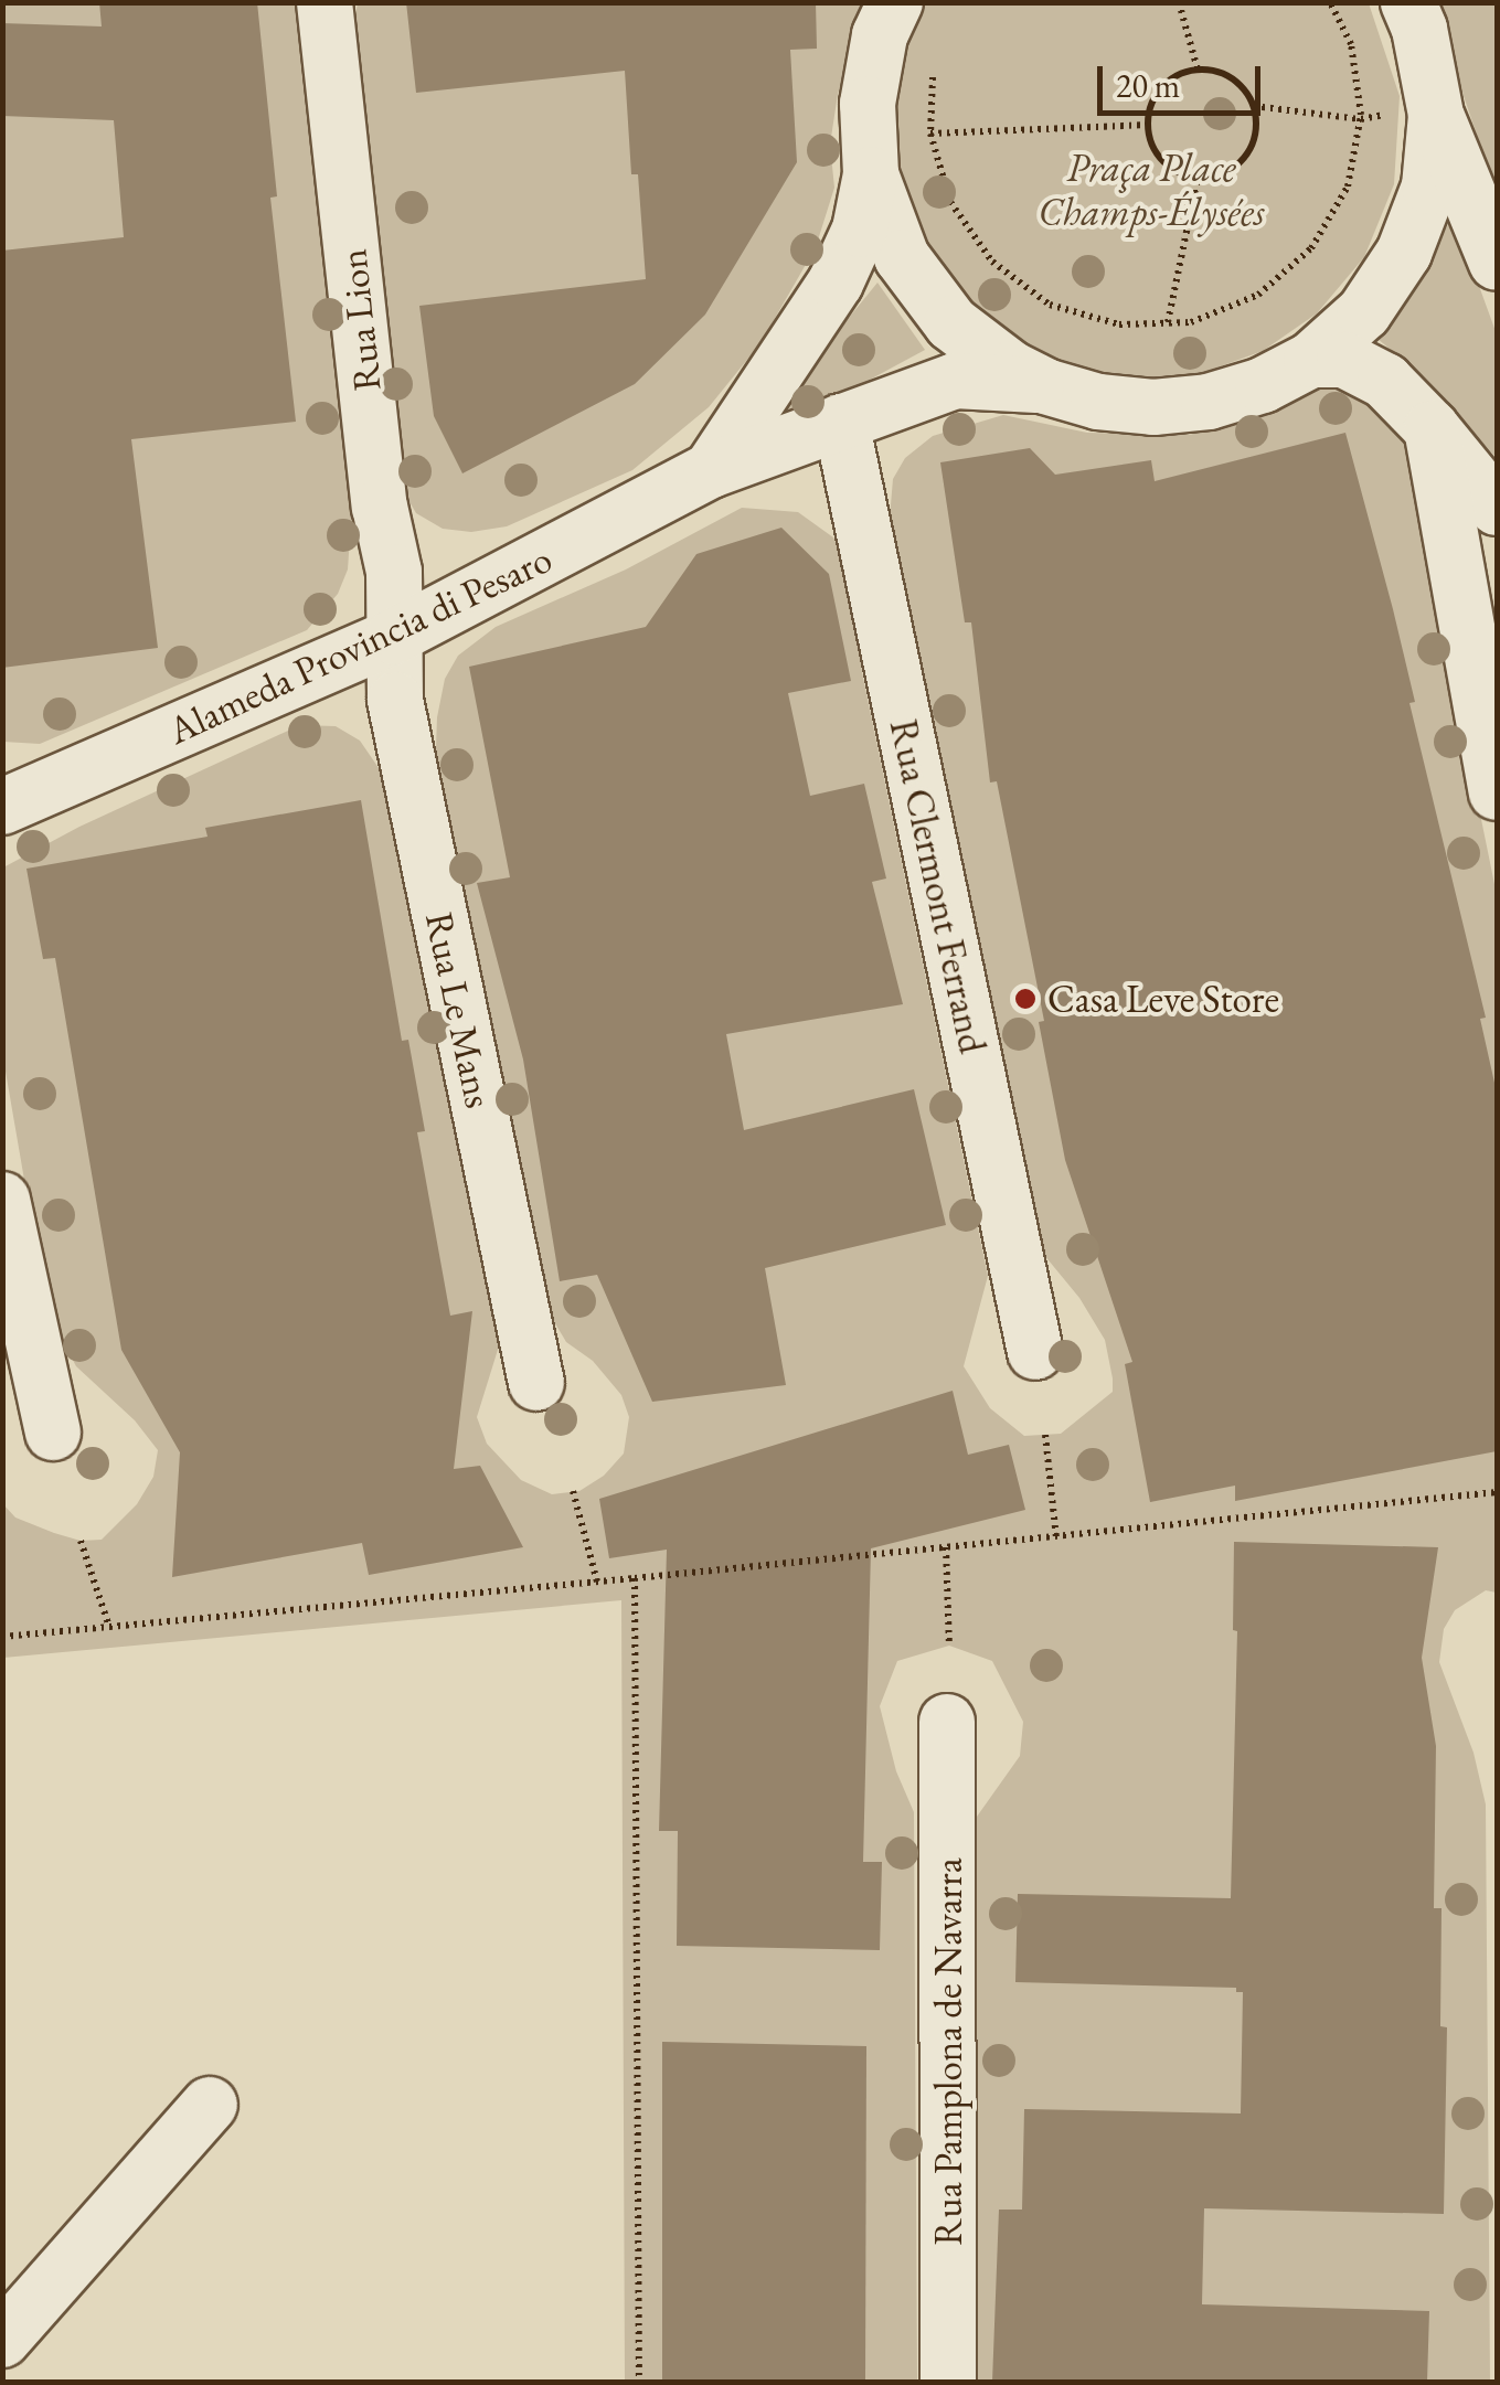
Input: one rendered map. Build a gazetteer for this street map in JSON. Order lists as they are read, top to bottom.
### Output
{
  "streets": {
    "street": [
      "Rua Lion",
      "Alameda Provincia di Pesaro",
      "Rua Clermont Ferrand",
      "Rua Le Mans",
      "Rua Pamplona de Navarra"
    ]
  },
  "crossings": [
    ["Rua Lion", "Alameda Provincia di Pesaro"],
    ["Rua Lion", "Rua Le Mans"],
    ["Alameda Provincia di Pesaro", "Rua Clermont Ferrand"],
    ["Alameda Provincia di Pesaro", "Rua Le Mans"]
  ],
  "parks": ["Praça Place Champs-Élysées"],
  "places": ["Casa Leve Store"],
  "scale_bar": "20 m"
}
